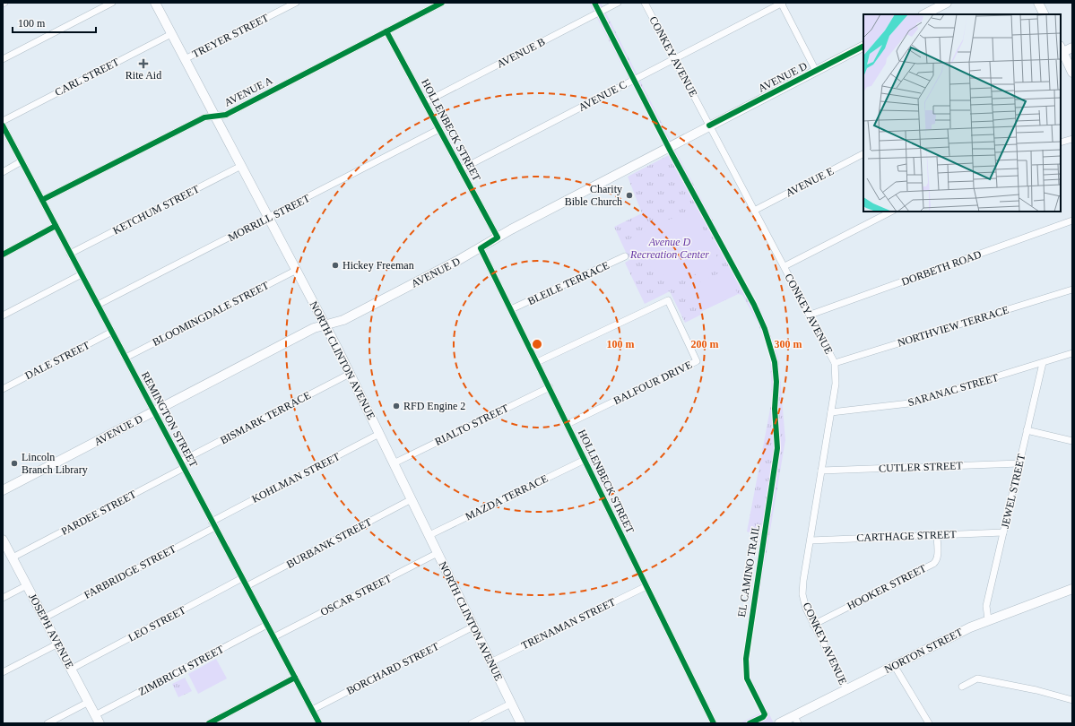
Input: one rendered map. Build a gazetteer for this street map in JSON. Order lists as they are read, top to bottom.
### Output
{
  "streets": {
    "street": [
      "TREYER STREET",
      "AVENUE B",
      "CONKEY AVENUE",
      "CARL STREET",
      "AVENUE D",
      "AVENUE A",
      "AVENUE C",
      "HOLLENBECK STREET",
      "AVENUE E",
      "KETCHUM STREET",
      "MORRILL STREET",
      "DORBETH ROAD",
      "BLEILE TERRACE",
      "BLOOMINGDALE STREET",
      "NORTHVIEW TERRACE",
      "DALE STREET",
      "NORTH CLINTON AVENUE",
      "BALFOUR DRIVE",
      "SARANAC STREET",
      "BISMARK TERRACE",
      "REMINGTON STREET",
      "RIALTO STREET",
      "CUTLER STREET",
      "KOHLMAN STREET",
      "JEWEL STREET",
      "MAZDA TERRACE",
      "PARDEE STREET",
      "CARTHAGE STREET",
      "BURBANK STREET",
      "FARBRIDGE STREET",
      "HOOKER STREET",
      "OSCAR STREET",
      "LEO STREET",
      "TRENAMAN STREET",
      "JOSEPH AVENUE",
      "NORTON STREET",
      "BORCHARD STREET",
      "ZIMBRICH STREET"
    ],
    "cycle path": ["EL CAMINO TRAIL"]
  },
  "crossings": [
    ["TREYER STREET", "NORTH CLINTON AVENUE"],
    ["AVENUE B", "HOLLENBECK STREET"],
    ["CONKEY AVENUE", "AVENUE D"],
    ["CONKEY AVENUE", "AVENUE C"],
    ["CONKEY AVENUE", "AVENUE E"],
    ["CONKEY AVENUE", "DORBETH ROAD"],
    ["CONKEY AVENUE", "NORTHVIEW TERRACE"],
    ["CONKEY AVENUE", "SARANAC STREET"],
    ["CONKEY AVENUE", "CUTLER STREET"],
    ["CONKEY AVENUE", "CARTHAGE STREET"],
    ["CONKEY AVENUE", "HOOKER STREET"],
    ["CONKEY AVENUE", "NORTON STREET"],
    ["CARL STREET", "NORTH CLINTON AVENUE"],
    ["AVENUE D", "HOLLENBECK STREET"],
    ["AVENUE D", "NORTH CLINTON AVENUE"],
    ["AVENUE D", "REMINGTON STREET"],
    ["AVENUE A", "HOLLENBECK STREET"],
    ["AVENUE A", "NORTH CLINTON AVENUE"],
    ["AVENUE A", "REMINGTON STREET"],
    ["AVENUE C", "HOLLENBECK STREET"],
    ["HOLLENBECK STREET", "MORRILL STREET"],
    ["HOLLENBECK STREET", "BLEILE TERRACE"],
    ["HOLLENBECK STREET", "BALFOUR DRIVE"],
    ["HOLLENBECK STREET", "RIALTO STREET"],
    ["HOLLENBECK STREET", "MAZDA TERRACE"],
    ["HOLLENBECK STREET", "TRENAMAN STREET"],
    ["KETCHUM STREET", "NORTH CLINTON AVENUE"],
    ["KETCHUM STREET", "REMINGTON STREET"],
    ["MORRILL STREET", "NORTH CLINTON AVENUE"],
    ["MORRILL STREET", "REMINGTON STREET"],
    ["BLOOMINGDALE STREET", "NORTH CLINTON AVENUE"],
    ["BLOOMINGDALE STREET", "REMINGTON STREET"],
    ["DALE STREET", "REMINGTON STREET"],
    ["NORTH CLINTON AVENUE", "BISMARK TERRACE"],
    ["NORTH CLINTON AVENUE", "RIALTO STREET"],
    ["NORTH CLINTON AVENUE", "KOHLMAN STREET"],
    ["NORTH CLINTON AVENUE", "MAZDA TERRACE"],
    ["NORTH CLINTON AVENUE", "BURBANK STREET"],
    ["NORTH CLINTON AVENUE", "OSCAR STREET"],
    ["NORTH CLINTON AVENUE", "TRENAMAN STREET"],
    ["NORTH CLINTON AVENUE", "BORCHARD STREET"],
    ["SARANAC STREET", "JEWEL STREET"],
    ["BISMARK TERRACE", "REMINGTON STREET"],
    ["BISMARK TERRACE", "PARDEE STREET"],
    ["REMINGTON STREET", "KOHLMAN STREET"],
    ["REMINGTON STREET", "PARDEE STREET"],
    ["REMINGTON STREET", "BURBANK STREET"],
    ["REMINGTON STREET", "FARBRIDGE STREET"],
    ["REMINGTON STREET", "OSCAR STREET"],
    ["REMINGTON STREET", "LEO STREET"],
    ["REMINGTON STREET", "BORCHARD STREET"],
    ["REMINGTON STREET", "ZIMBRICH STREET"],
    ["CUTLER STREET", "JEWEL STREET"],
    ["KOHLMAN STREET", "FARBRIDGE STREET"],
    ["JEWEL STREET", "CARTHAGE STREET"],
    ["JEWEL STREET", "NORTON STREET"],
    ["PARDEE STREET", "JOSEPH AVENUE"],
    ["CARTHAGE STREET", "HOOKER STREET"],
    ["FARBRIDGE STREET", "JOSEPH AVENUE"],
    ["LEO STREET", "JOSEPH AVENUE"],
    ["JOSEPH AVENUE", "ZIMBRICH STREET"]
  ],
  "parks": ["Avenue D Recreation Center"],
  "places": {
    "health": ["Rite Aid"],
    "other": [
      "Charity Bible Church",
      "Hickey Freeman",
      "RFD Engine 2",
      "Lincoln Branch Library"
    ]
  },
  "scale_bar": "100 m",
  "rings": ["100 m", "200 m", "300 m"]
}
